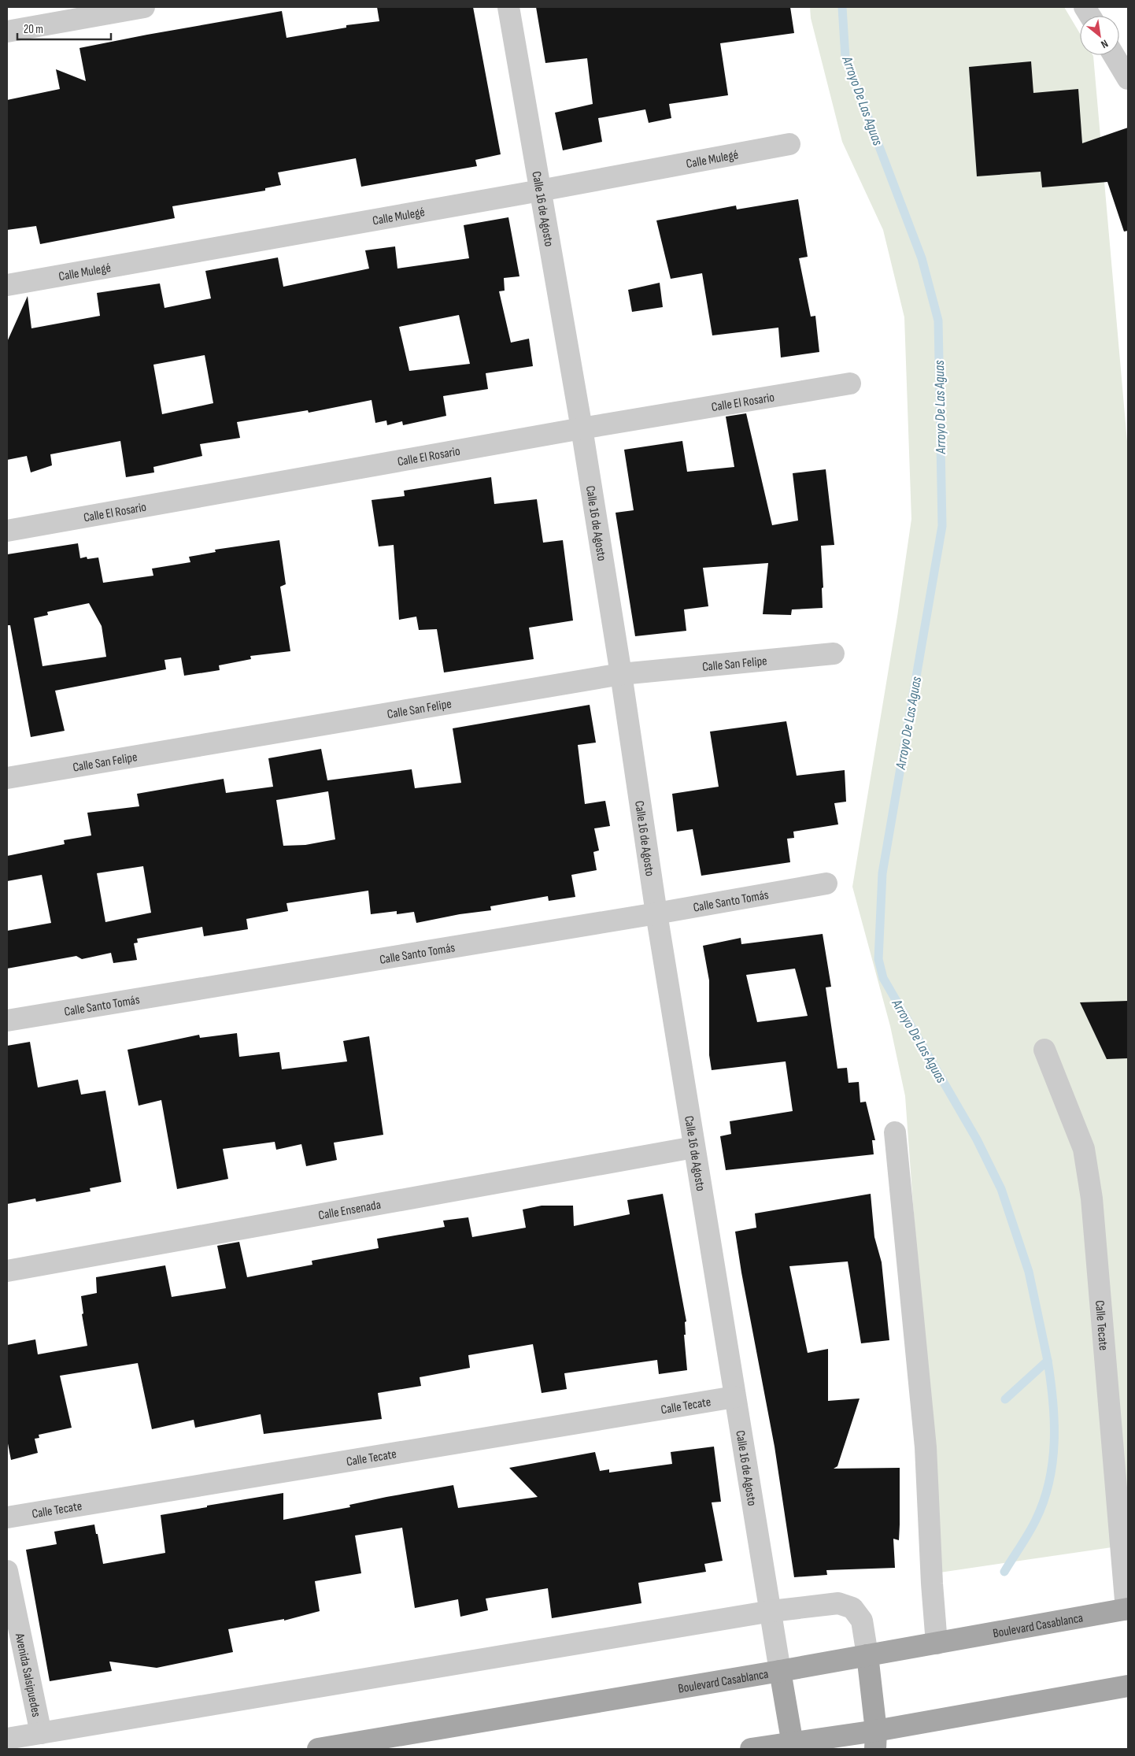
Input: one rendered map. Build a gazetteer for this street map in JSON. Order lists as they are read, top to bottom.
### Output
{
  "streets": {
    "main road": ["Boulevard Casablanca"],
    "street": [
      "Calle Mulegé",
      "Calle 16 de Agosto",
      "Calle El Rosario",
      "Calle San Felipe",
      "Calle Santo Tomás",
      "Calle Ensenada",
      "Calle Tecate",
      "Avenida Salsipuedes"
    ]
  },
  "crossings": [
    ["Calle Mulegé", "Calle 16 de Agosto"],
    ["Calle 16 de Agosto", "Calle El Rosario"],
    ["Calle 16 de Agosto", "Calle San Felipe"],
    ["Calle 16 de Agosto", "Calle Santo Tomás"],
    ["Calle 16 de Agosto", "Calle Ensenada"],
    ["Calle 16 de Agosto", "Calle Tecate"],
    ["Calle 16 de Agosto", "Boulevard Casablanca"],
    ["Calle Tecate", "Boulevard Casablanca"]
  ],
  "water": ["Arroyo De Las Aguas"],
  "scale_bar": "20 m",
  "north": "bottom right"
}
